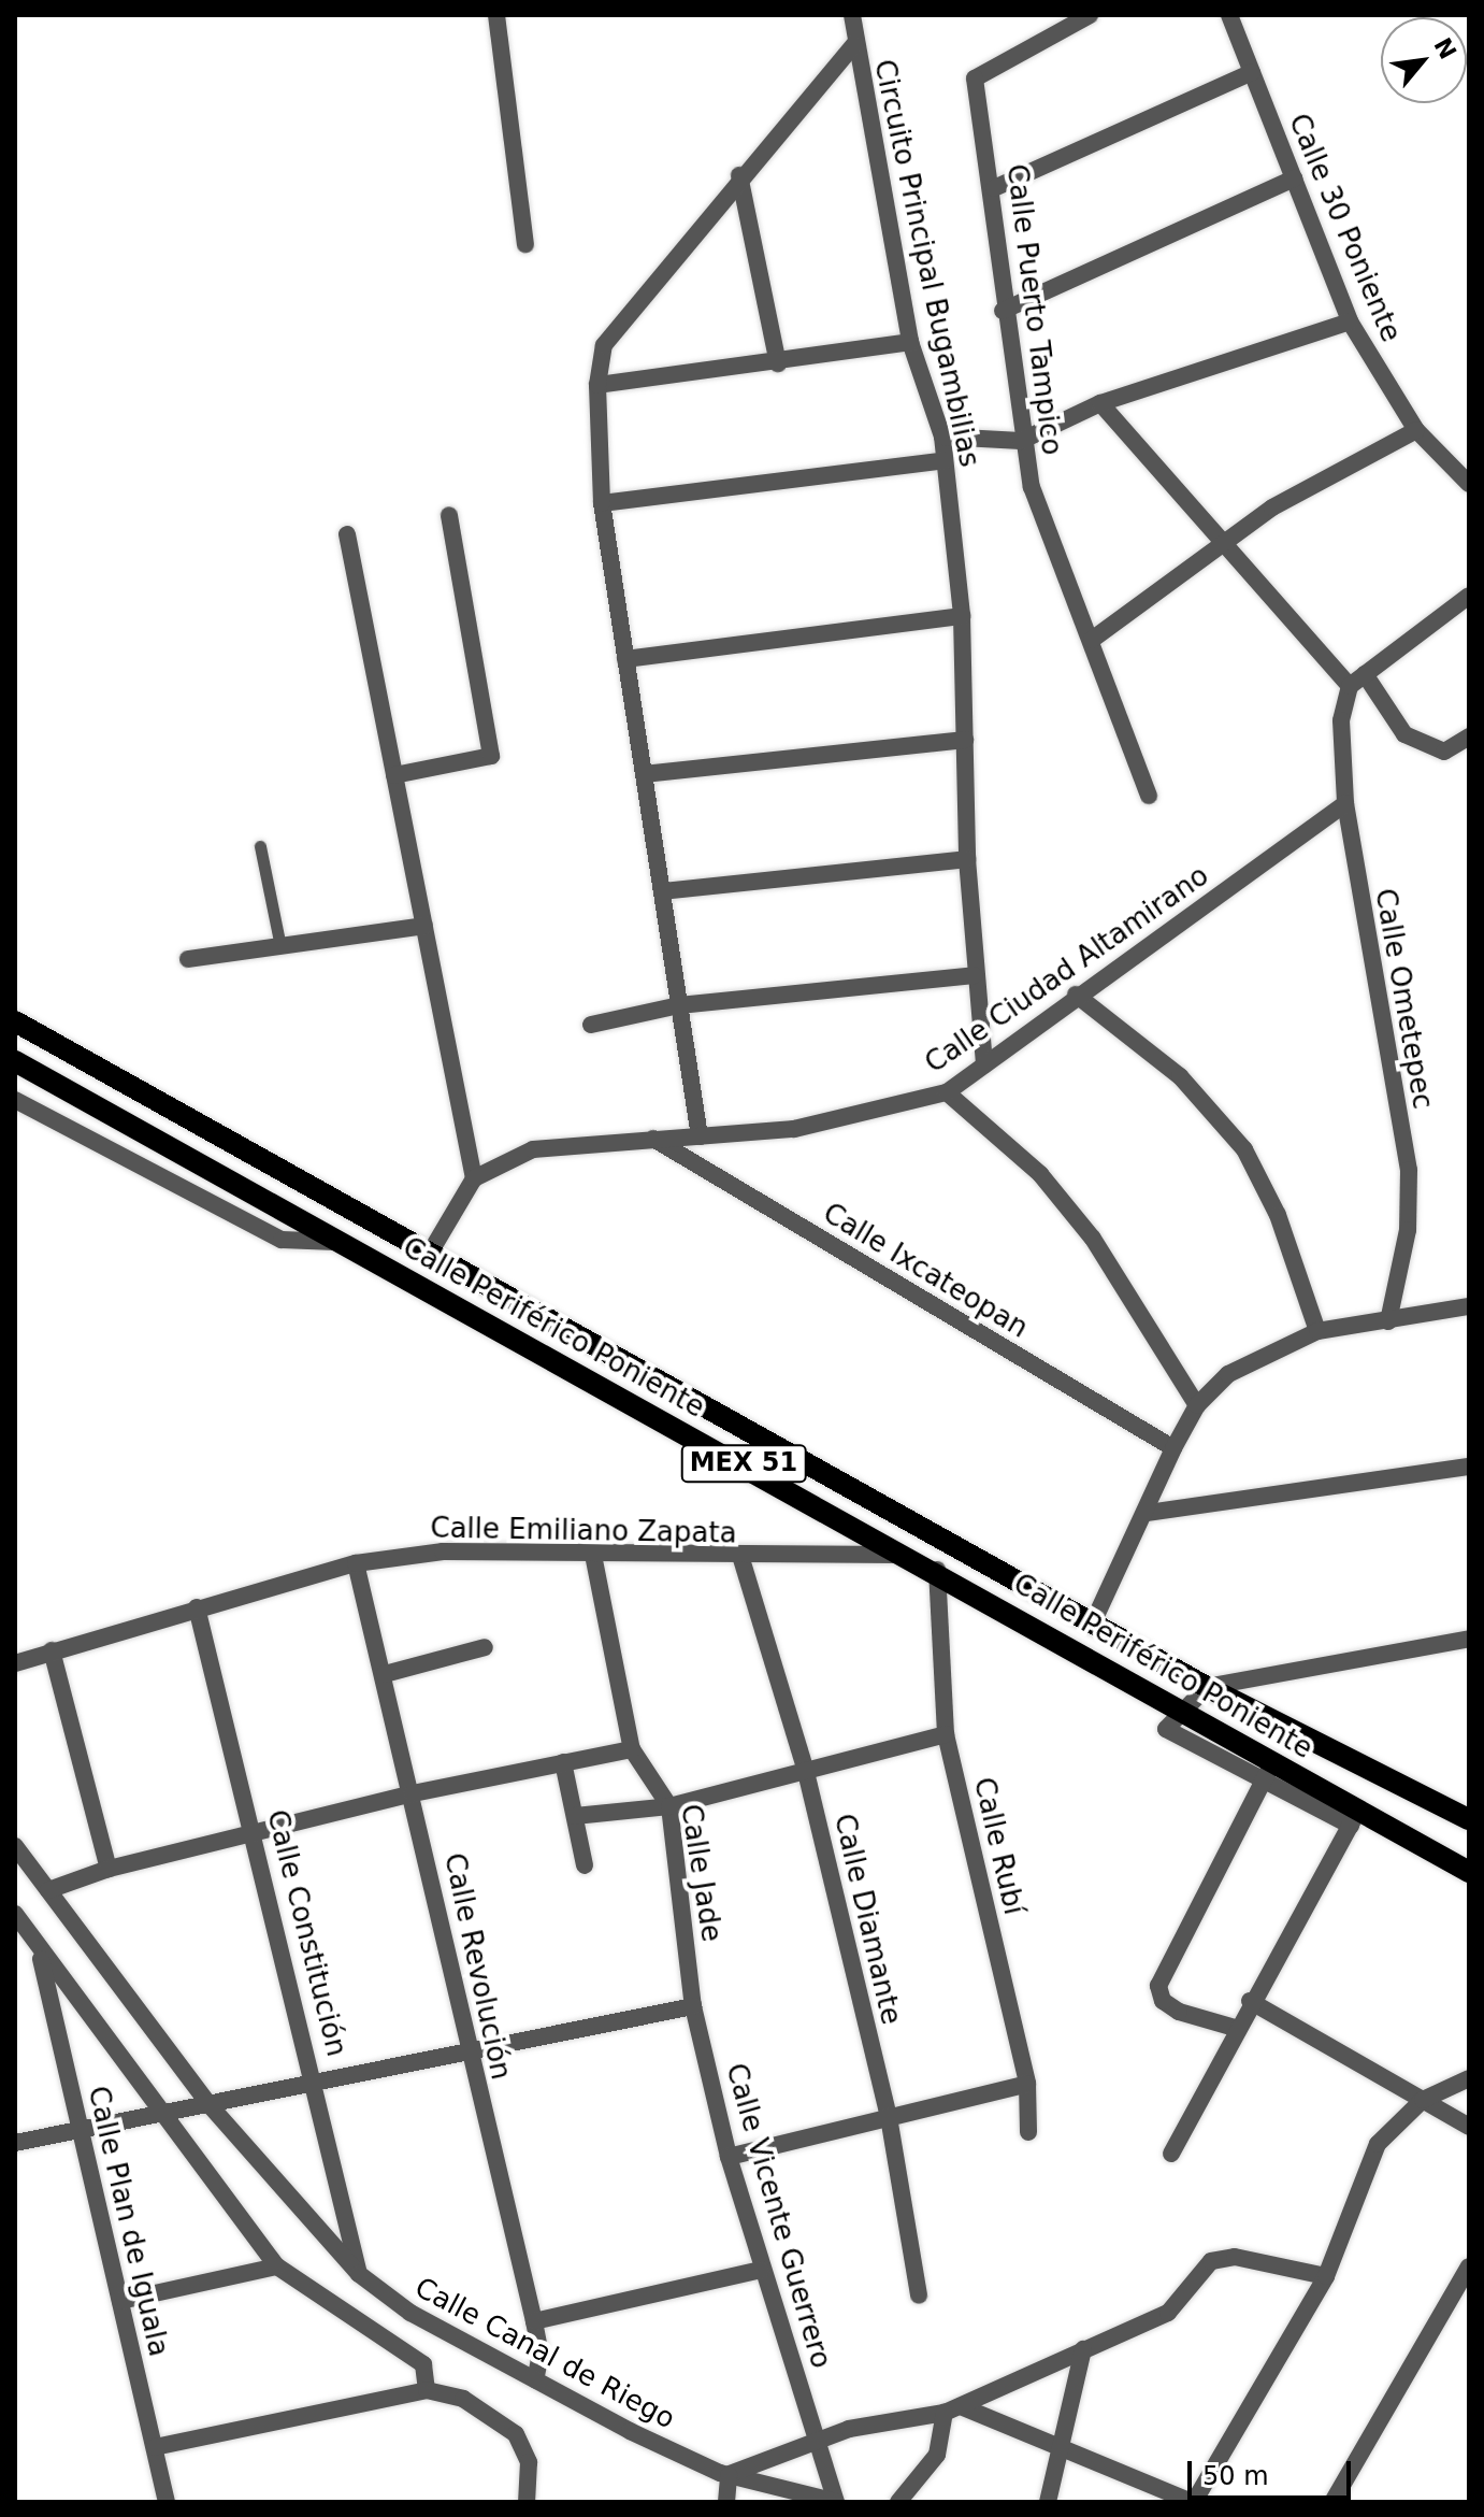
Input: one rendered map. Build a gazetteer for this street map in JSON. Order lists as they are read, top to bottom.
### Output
{
  "streets": {
    "main road": ["Calle Periférico Poniente", "MEX 51"],
    "street": [
      "Calle 30 Poniente",
      "Circuito Principal Bugambilias",
      "Calle Puerto Tampico",
      "Calle Ciudad Altamirano",
      "Calle Ometepec",
      "Calle Ixcateopan",
      "Calle Emiliano Zapata",
      "Calle Rubí",
      "Calle Jade",
      "Calle Diamante",
      "Calle Constitución",
      "Calle Revolución",
      "Calle Vicente Guerrero",
      "Calle Plan de Iguala",
      "Calle Canal de Riego"
    ]
  },
  "crossings": [
    ["Circuito Principal Bugambilias", "Calle Ciudad Altamirano"],
    ["Calle Ciudad Altamirano", "Calle Ometepec"],
    ["Calle Ciudad Altamirano", "Calle Ixcateopan"],
    ["Calle Periférico Poniente", "Calle Emiliano Zapata"],
    ["Calle Periférico Poniente", "Calle Rubí"],
    ["Calle Emiliano Zapata", "Calle Jade"],
    ["Calle Emiliano Zapata", "Calle Diamante"],
    ["Calle Emiliano Zapata", "Calle Constitución"],
    ["Calle Emiliano Zapata", "Calle Revolución"],
    ["Calle Jade", "Calle Vicente Guerrero"],
    ["Calle Constitución", "Calle Canal de Riego"],
    ["Calle Revolución", "Calle Canal de Riego"],
    ["Calle Vicente Guerrero", "Calle Canal de Riego"]
  ],
  "scale_bar": "50 m",
  "north": "top right"
}
